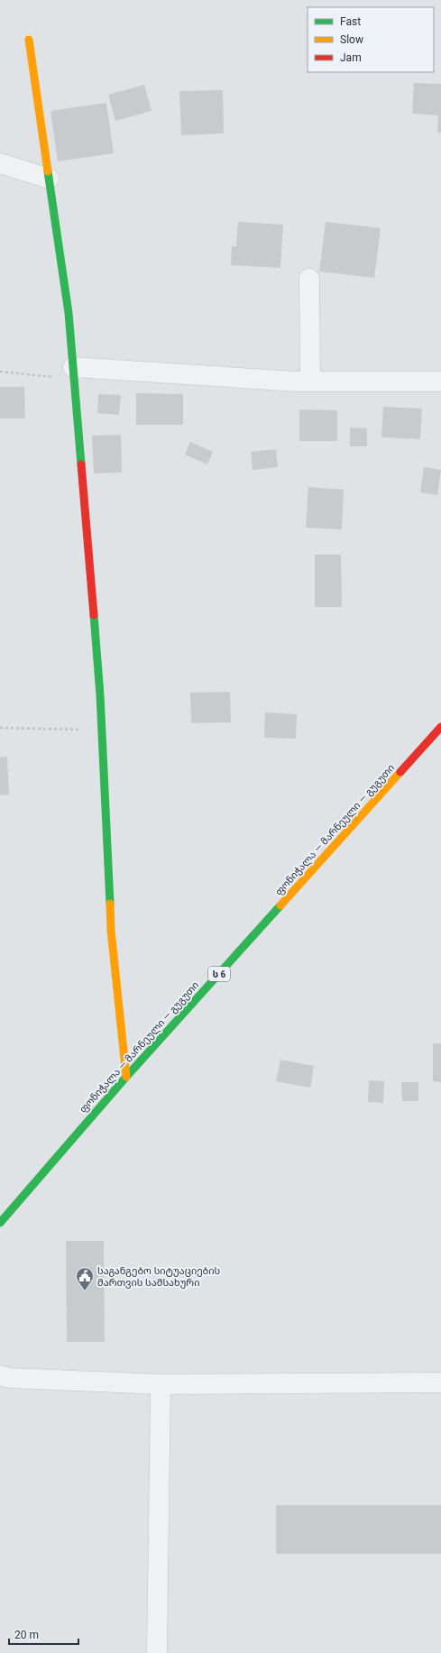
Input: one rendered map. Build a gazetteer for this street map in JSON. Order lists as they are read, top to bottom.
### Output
{
  "streets": {
    "main road": ["ფონიჭალა — მარნეული — გუგუთი", "ს 6"]
  },
  "places": {
    "public building": ["საგანგებო სიტუაციების მართვის სამსახური"]
  },
  "legend": ["Fast", "Slow", "Jam"],
  "scale_bar": "20 m"
}
